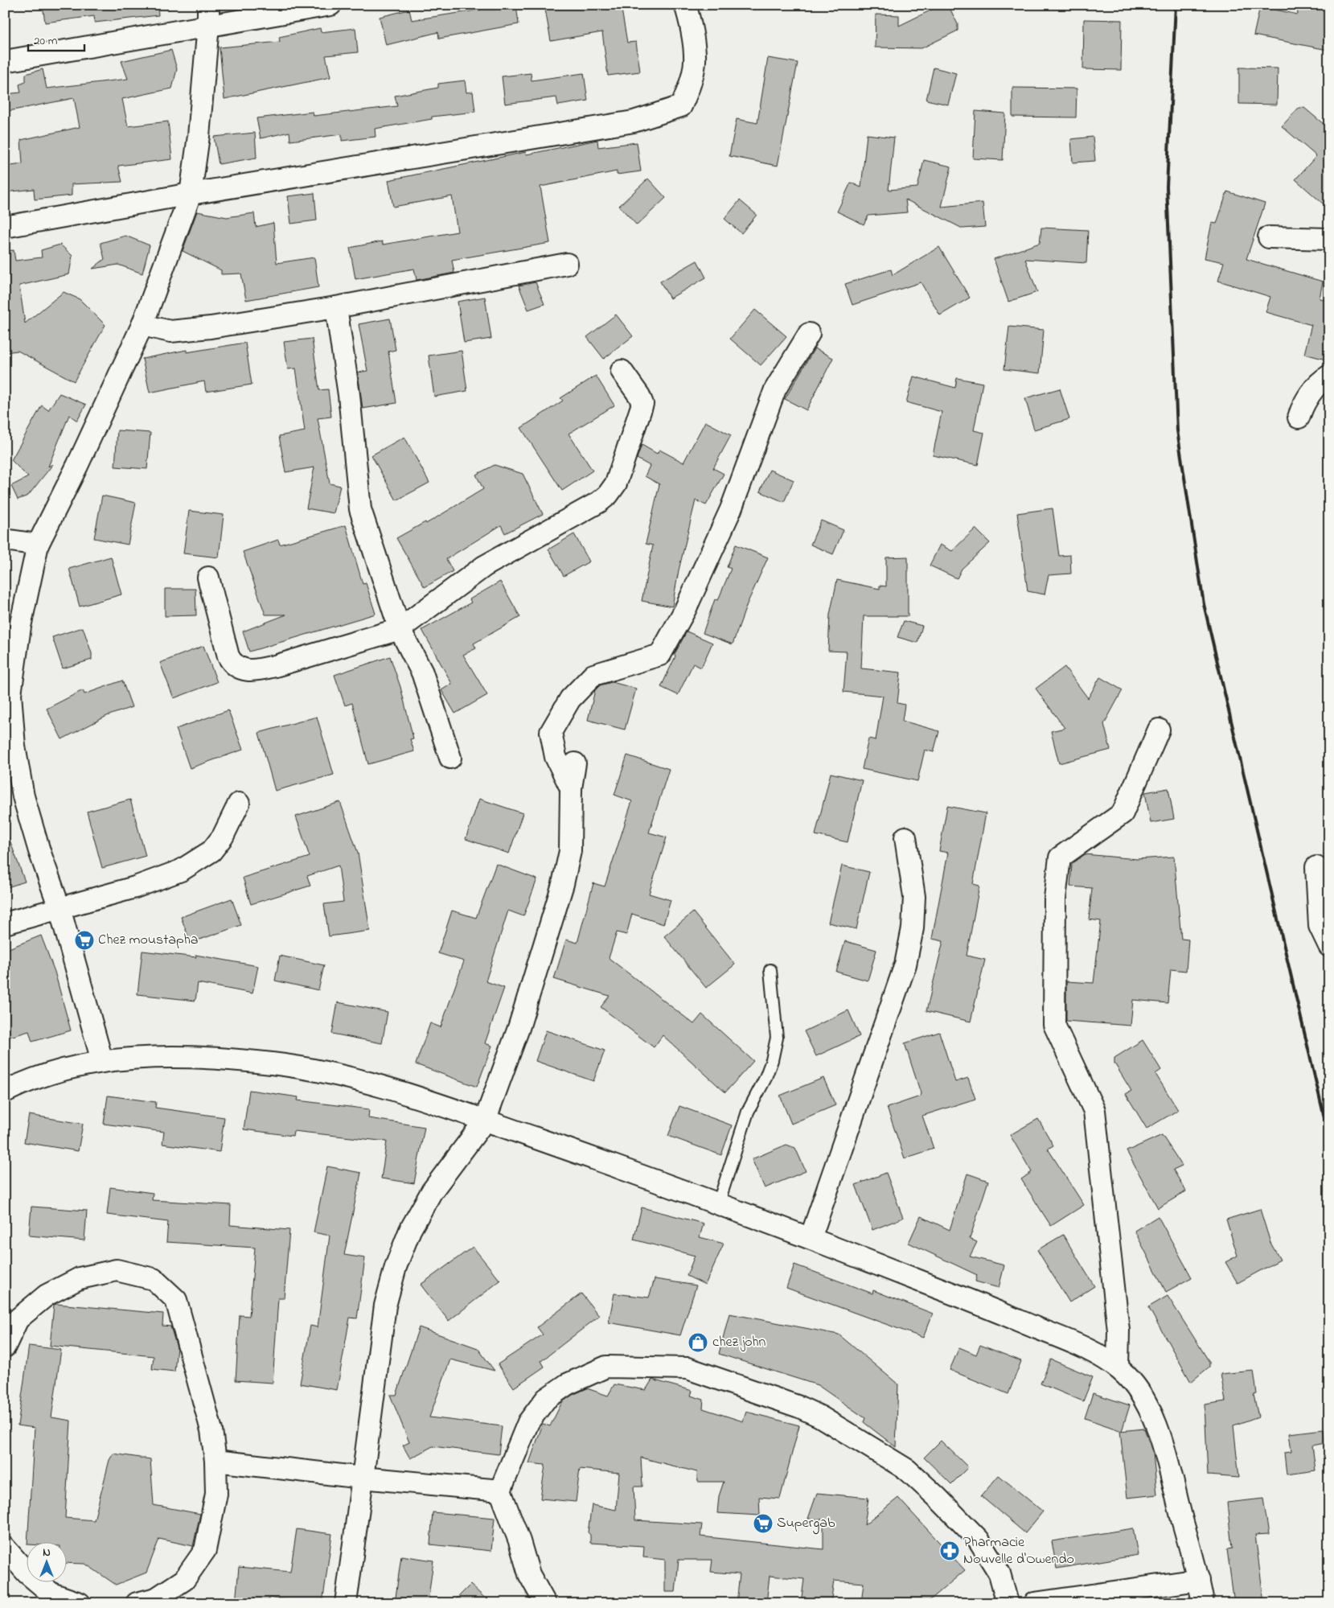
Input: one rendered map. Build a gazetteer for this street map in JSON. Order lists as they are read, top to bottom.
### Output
{
  "places": {
    "supermarket": ["Chez moustapha", "Supergab"],
    "shop": ["chez john"],
    "pharmacy": ["Pharmacie Nouvelle d'Owendo"]
  },
  "scale_bar": "20 m",
  "north": "top"
}
